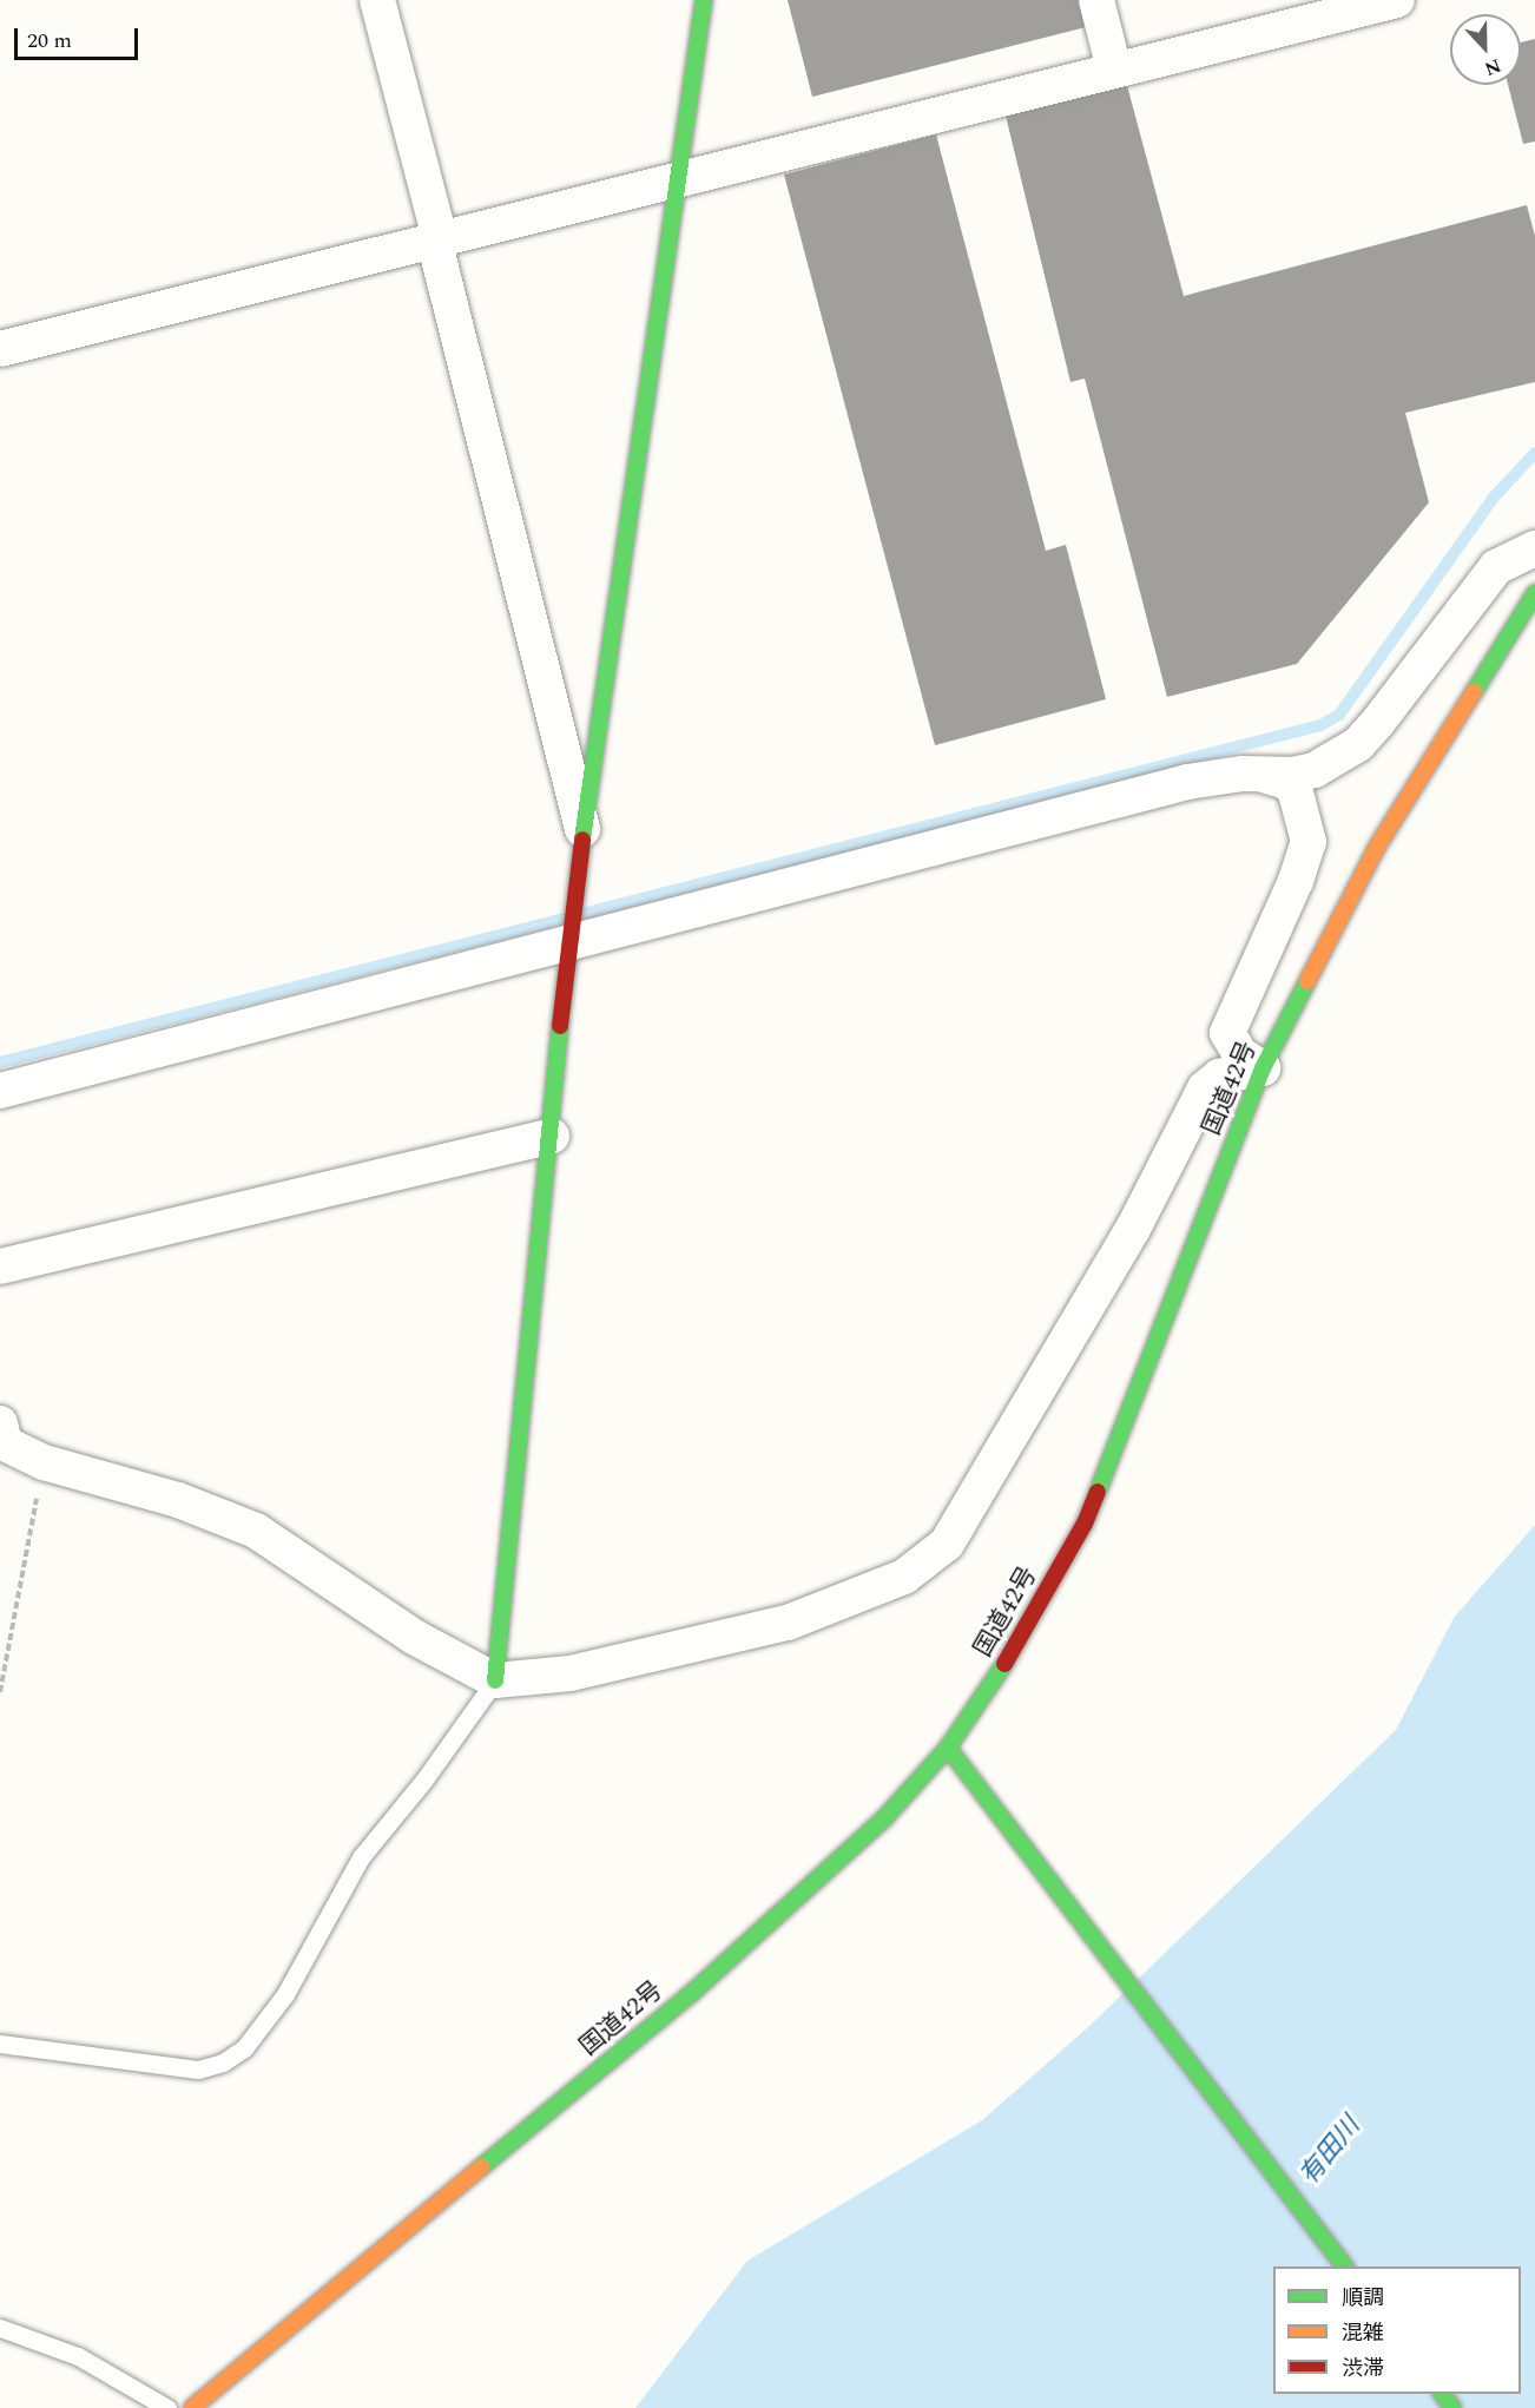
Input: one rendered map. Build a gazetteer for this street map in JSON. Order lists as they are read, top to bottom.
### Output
{
  "streets": {
    "main road": ["国道42号"]
  },
  "water": ["有田川"],
  "legend": ["順調", "混雑", "渋滞"],
  "scale_bar": "20 m",
  "north": "bottom"
}
